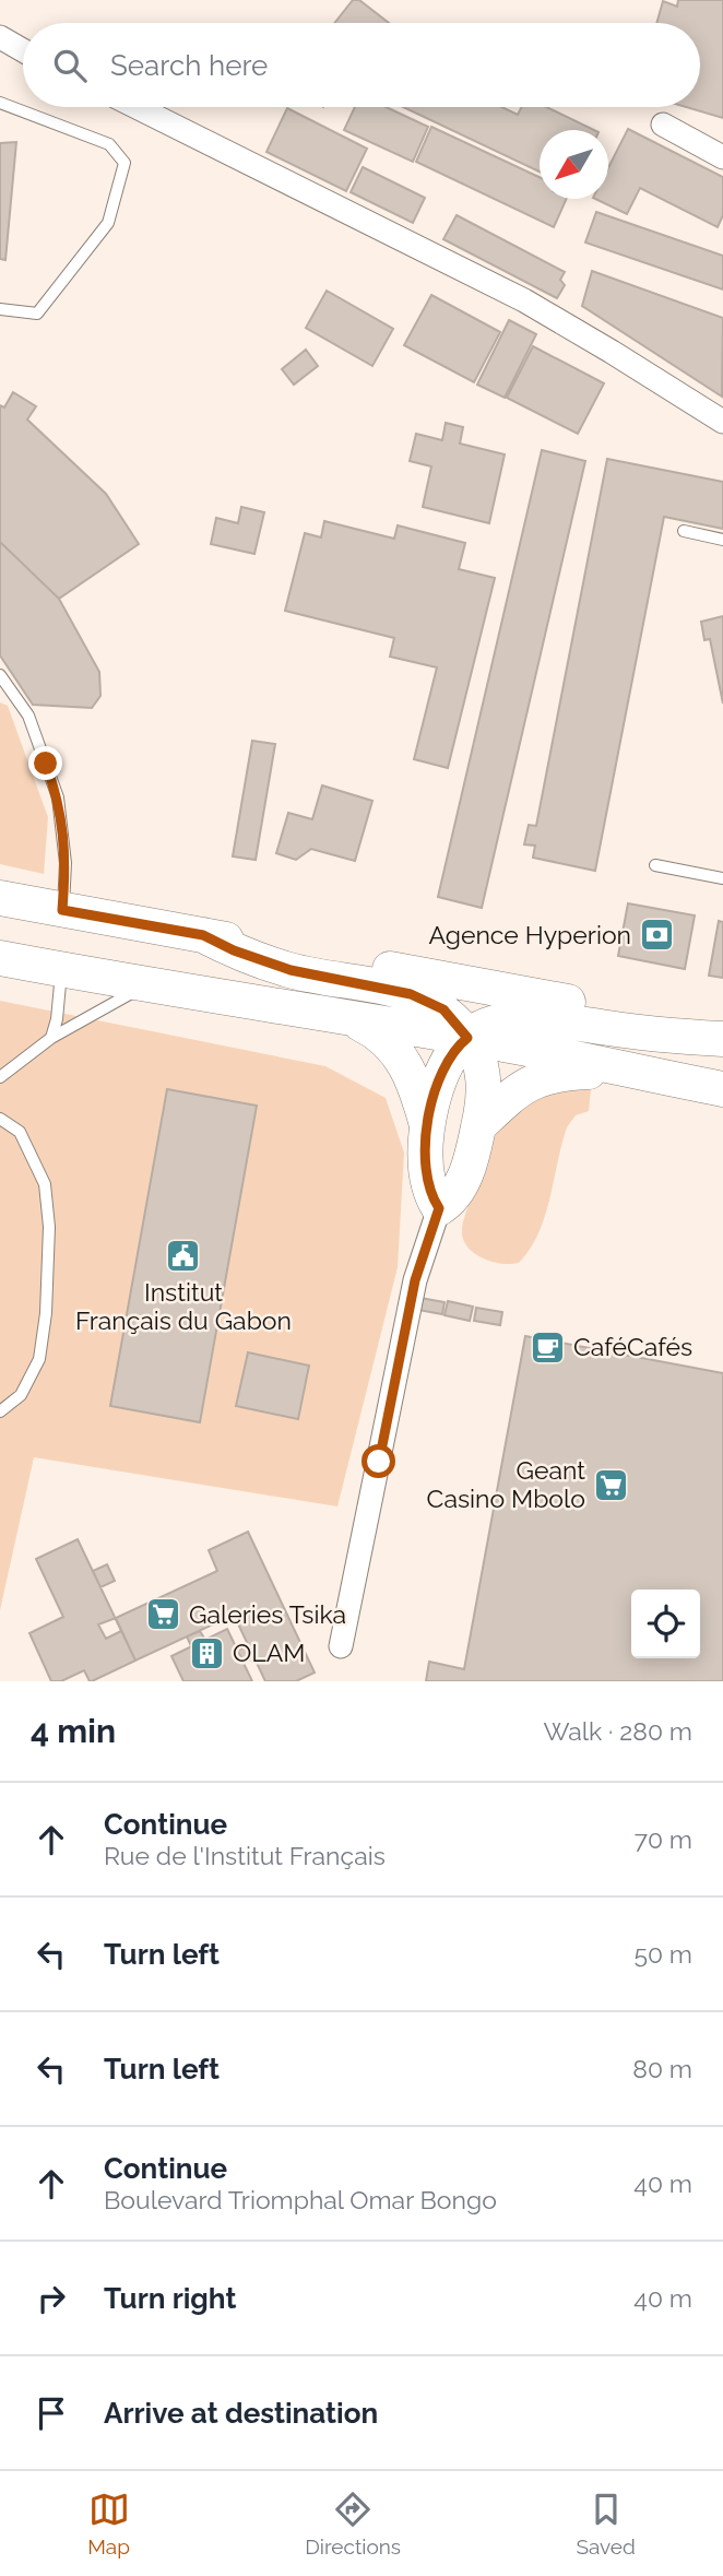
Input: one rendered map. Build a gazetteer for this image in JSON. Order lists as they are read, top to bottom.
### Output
{
  "places": {
    "bank": ["Agence Hyperion"],
    "public building": ["Institut Français du Gabon"],
    "cafe": ["CaféCafés"],
    "supermarket": ["Geant Casino Mbolo", "Galeries Tsika"],
    "building": ["OLAM"]
  },
  "north": "bottom left",
  "page": {
    "search": "Search here",
    "heading": ["4 min", "Walk · 280 m"],
    "list": [
      ["Continue", "Rue de l'Institut Français", "70 m"],
      ["Turn left", "50 m"],
      ["Turn left", "80 m"],
      ["Continue", "Boulevard Triomphal Omar Bongo", "40 m"],
      ["Turn right", "40 m"],
      "Arrive at destination"
    ],
    "nav": ["Map", "Directions", "Saved"]
  }
}
